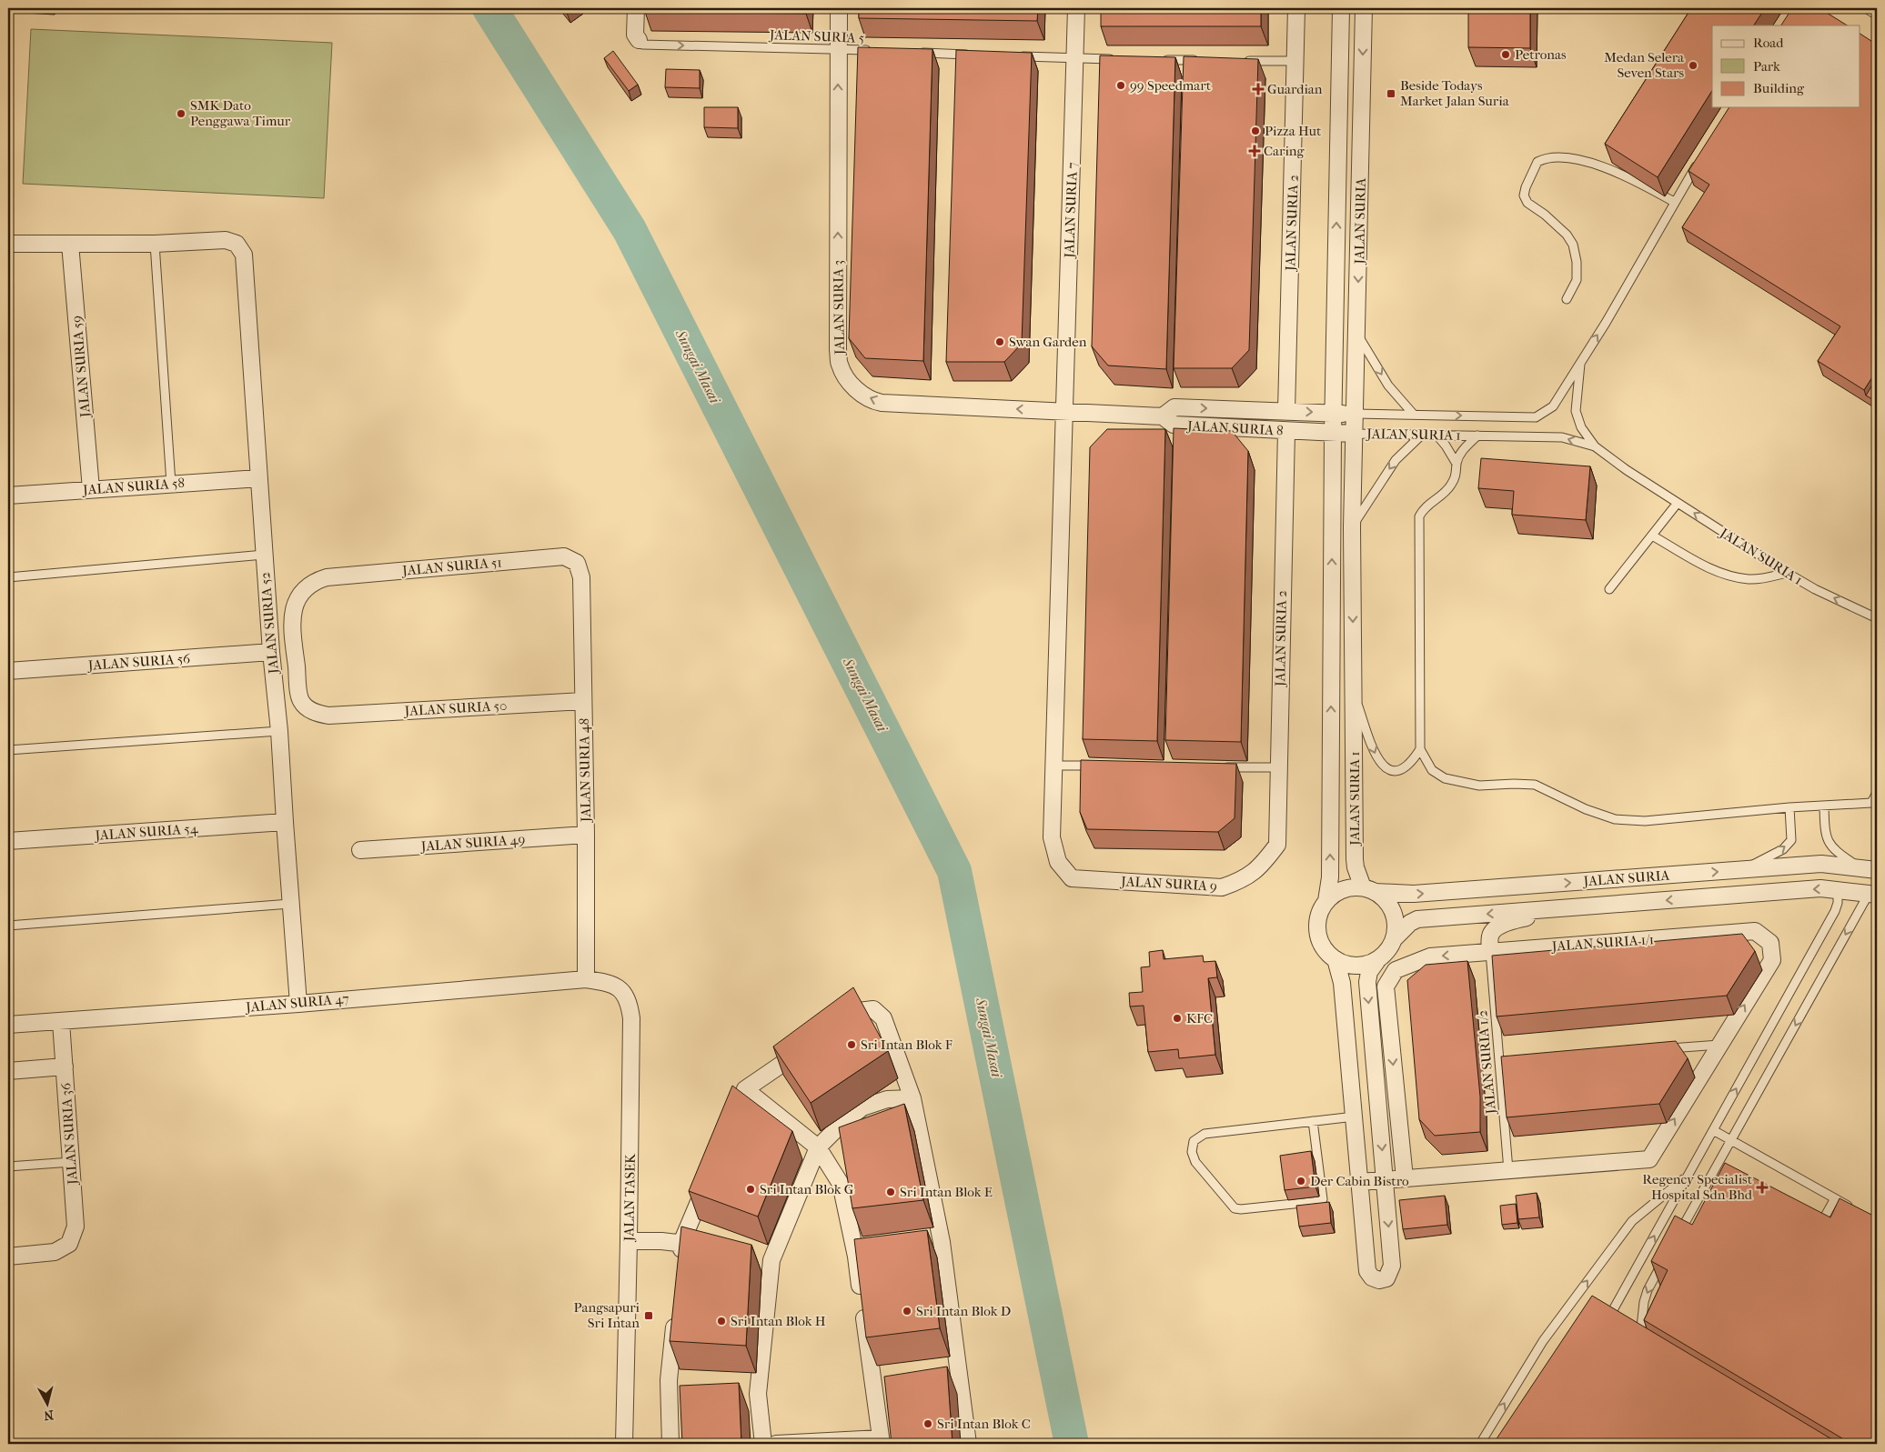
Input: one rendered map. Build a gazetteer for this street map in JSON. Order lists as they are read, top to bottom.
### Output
{
  "streets": {
    "street": [
      "JALAN SURIA 7",
      "JALAN SURIA",
      "JALAN SURIA 2",
      "JALAN SURIA 3",
      "JALAN SURIA 59",
      "JALAN SURIA 8",
      "JALAN SURIA 1",
      "JALAN SURIA 58",
      "JALAN SURIA 51",
      "JALAN SURIA 52",
      "JALAN SURIA 56",
      "JALAN SURIA 50",
      "JALAN SURIA 48",
      "JALAN SURIA 54",
      "JALAN SURIA 49",
      "JALAN SURIA 9",
      "JALAN SURIA 1/1",
      "JALAN SURIA 47",
      "JALAN SURIA 36",
      "JALAN TASEK"
    ],
    "lane": ["JALAN SURIA 5", "JALAN SURIA 1/2"]
  },
  "crossings": [
    ["JALAN SURIA 5", "JALAN SURIA 3"],
    ["JALAN SURIA 7", "JALAN SURIA 3"],
    ["JALAN SURIA 7", "JALAN SURIA 8"],
    ["JALAN SURIA 7", "JALAN SURIA 9"],
    ["JALAN SURIA", "JALAN SURIA 8"],
    ["JALAN SURIA", "JALAN SURIA 1"],
    ["JALAN SURIA 2", "JALAN SURIA 8"],
    ["JALAN SURIA 2", "JALAN SURIA 9"],
    ["JALAN SURIA 3", "JALAN SURIA 8"],
    ["JALAN SURIA 59", "JALAN SURIA 58"],
    ["JALAN SURIA 8", "JALAN SURIA 1"],
    ["JALAN SURIA 58", "JALAN SURIA 52"],
    ["JALAN SURIA 51", "JALAN SURIA 50"],
    ["JALAN SURIA 51", "JALAN SURIA 48"],
    ["JALAN SURIA 52", "JALAN SURIA 56"],
    ["JALAN SURIA 52", "JALAN SURIA 54"],
    ["JALAN SURIA 52", "JALAN SURIA 47"],
    ["JALAN SURIA 50", "JALAN SURIA 48"],
    ["JALAN SURIA 48", "JALAN SURIA 49"],
    ["JALAN SURIA 48", "JALAN SURIA 47"],
    ["JALAN SURIA 48", "JALAN TASEK"],
    ["JALAN SURIA 1/1", "JALAN SURIA 1/2"],
    ["JALAN SURIA 47", "JALAN SURIA 36"],
    ["JALAN SURIA 47", "JALAN TASEK"]
  ],
  "one_way": ["JALAN SURIA 5"],
  "water": ["Sungai Masai"],
  "places": {
    "other": [
      "Petronas",
      "Medan Selera Seven Stars",
      "99 Speedmart",
      "SMK Dato Penggawa Timur",
      "Pizza Hut",
      "Swan Garden",
      "KFC",
      "Sri Intan Blok F",
      "Der Cabin Bistro",
      "Sri Intan Blok G",
      "Sri Intan Blok E",
      "Sri Intan Blok D",
      "Sri Intan Blok H",
      "Sri Intan Blok C"
    ],
    "health": ["Guardian", "Caring", "Regency Specialist Hospital Sdn Bhd"],
    "transit": ["Beside Todays Market Jalan Suria", "Pangsapuri Sri Intan"]
  },
  "legend": ["Road", "Park", "Building"],
  "north": "bottom"
}
